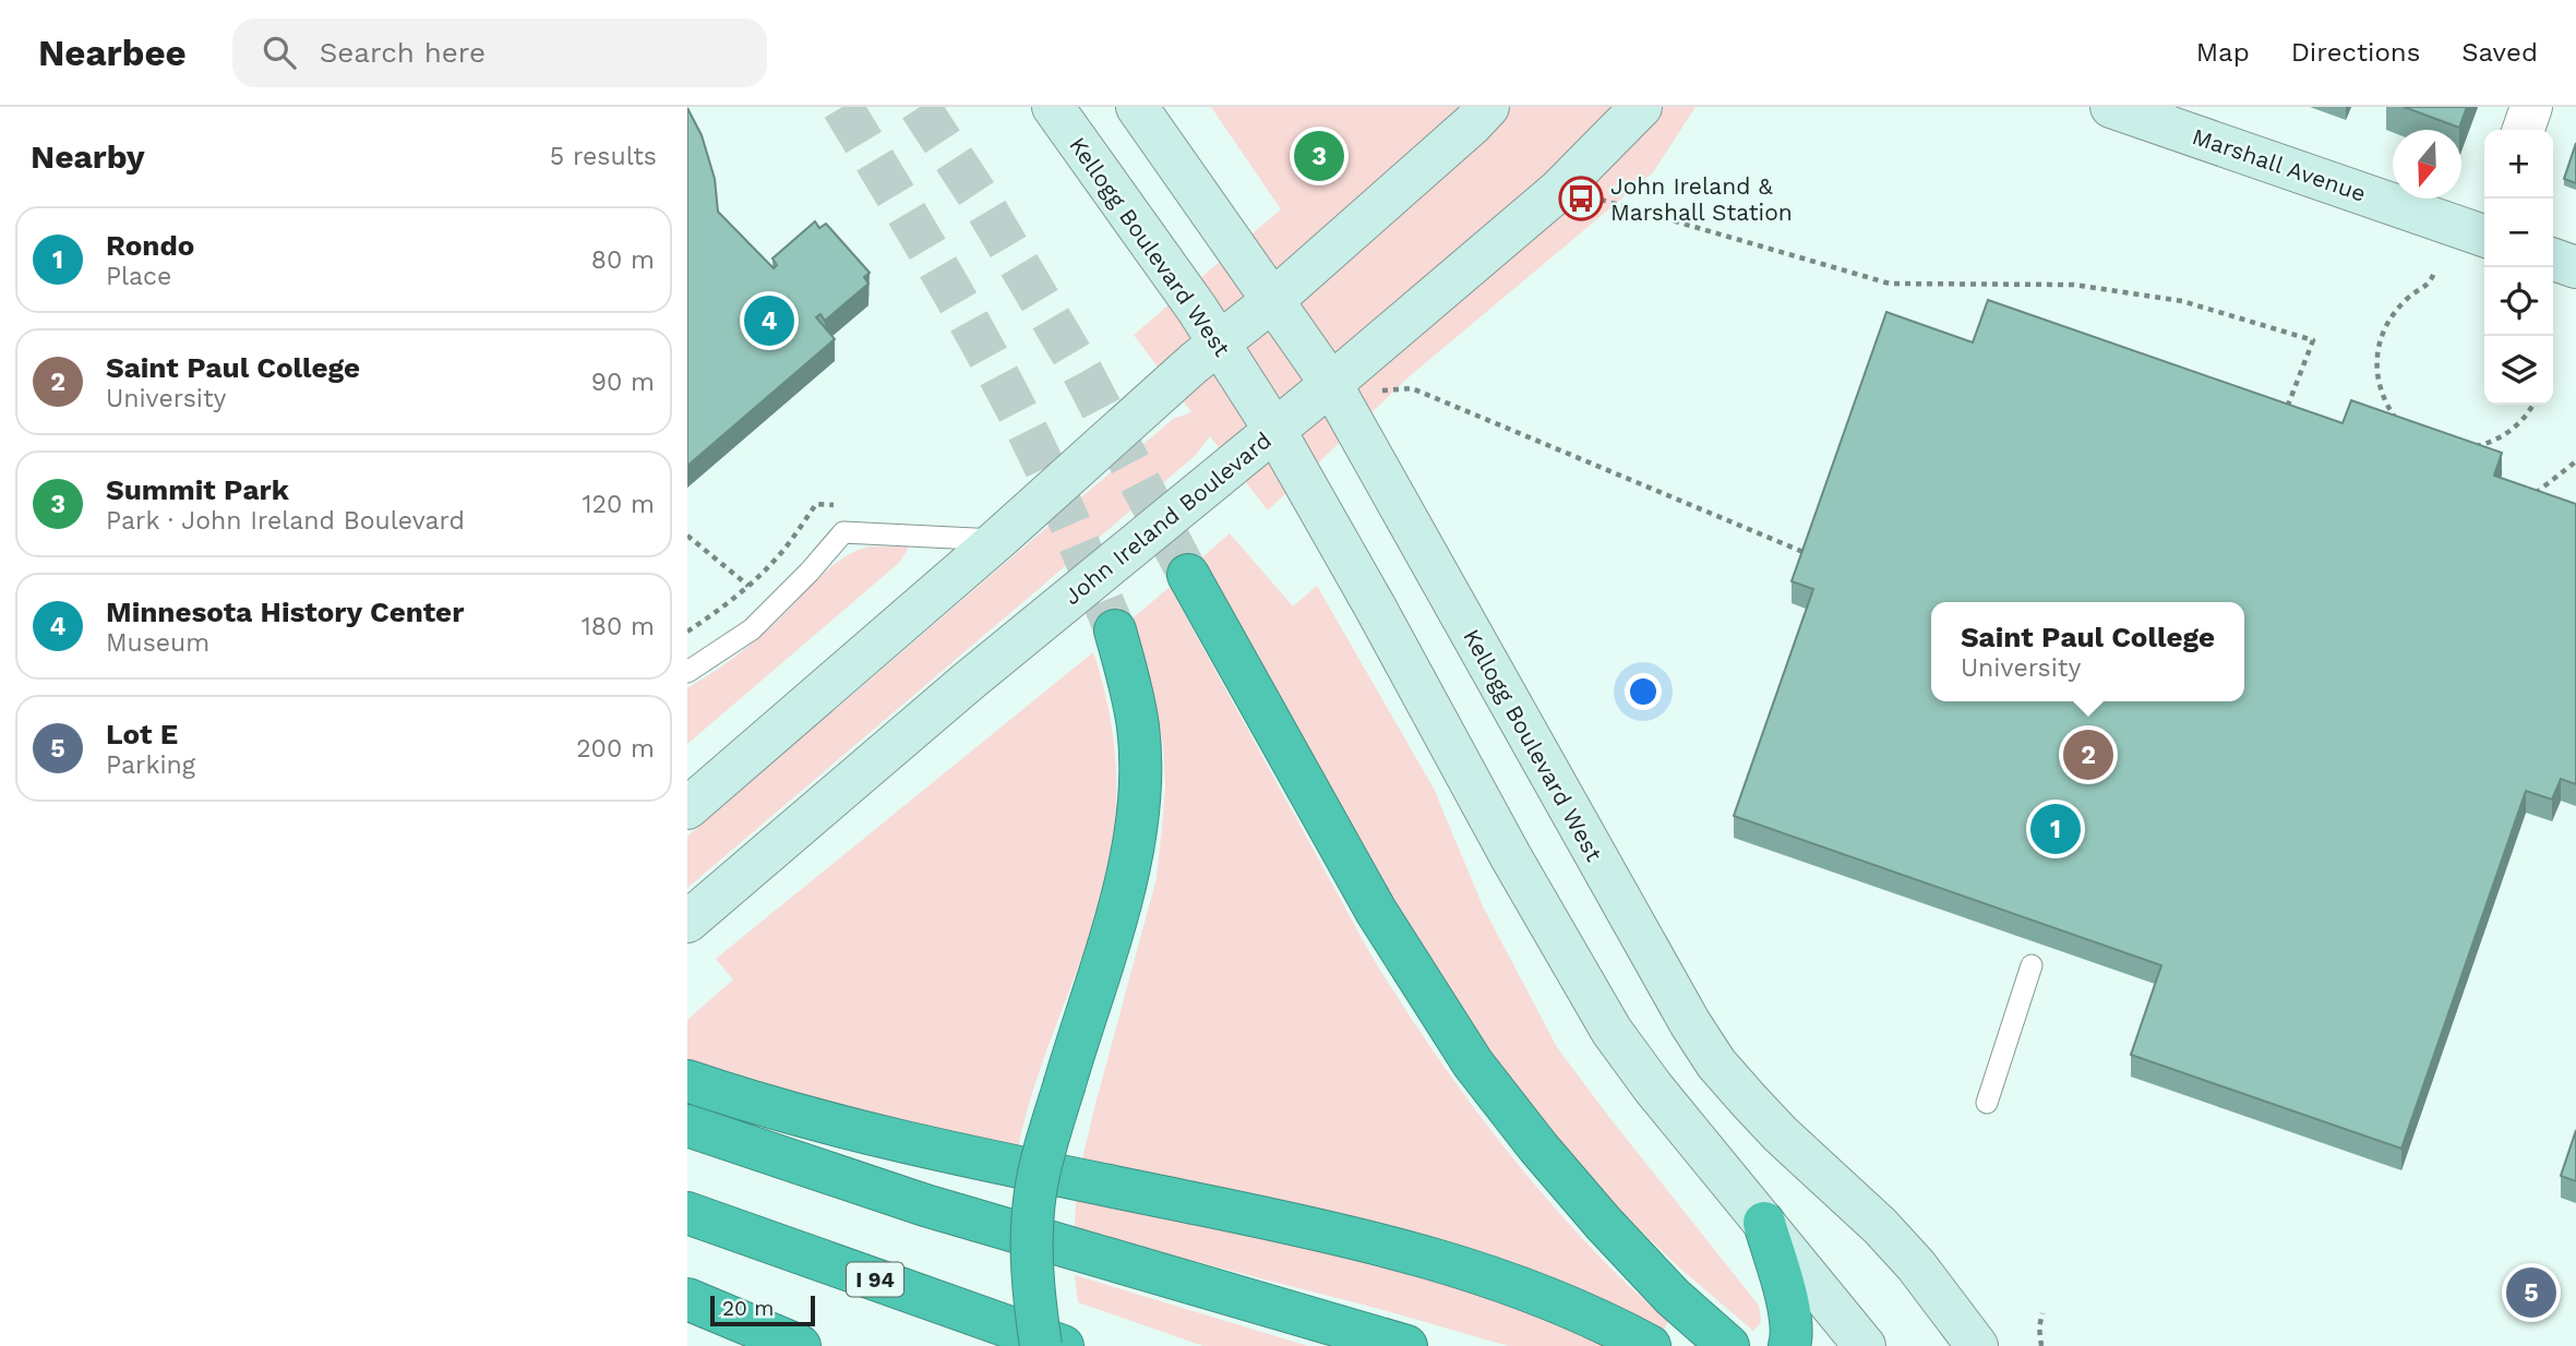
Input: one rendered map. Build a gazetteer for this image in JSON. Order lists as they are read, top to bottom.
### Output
{
  "streets": {
    "highway": ["I 94"],
    "main road": ["Marshall Avenue", "Kellogg Boulevard West", "John Ireland Boulevard"]
  },
  "crossings": [
    ["Kellogg Boulevard West", "John Ireland Boulevard"]
  ],
  "places": {
    "bus stop": ["John Ireland & Marshall Station"]
  },
  "scale_bar": "20 m",
  "north": "bottom",
  "page": {
    "header": "Nearbee",
    "search": "Search here",
    "nav": ["Map", "Directions", "Saved"],
    "heading": ["Nearby", "5 results"],
    "pins": [
      "3",
      "4",
      "2",
      "1",
      "5"
    ],
    "map_buttons": ["+", "−"],
    "list": [
      {
        "mark": "1",
        "name": "Rondo",
        "note": "Place",
        "value": "80 m"
      },
      {
        "mark": "2",
        "name": "Saint Paul College",
        "note": "University",
        "value": "90 m"
      },
      {
        "mark": "3",
        "name": "Summit Park",
        "note": "Park · John Ireland Boulevard",
        "value": "120 m"
      },
      {
        "mark": "4",
        "name": "Minnesota History Center",
        "note": "Museum",
        "value": "180 m"
      },
      {
        "mark": "5",
        "name": "Lot E",
        "note": "Parking",
        "value": "200 m"
      }
    ],
    "popup": ["Saint Paul College", "University"],
    "scale": "20 m"
  }
}
